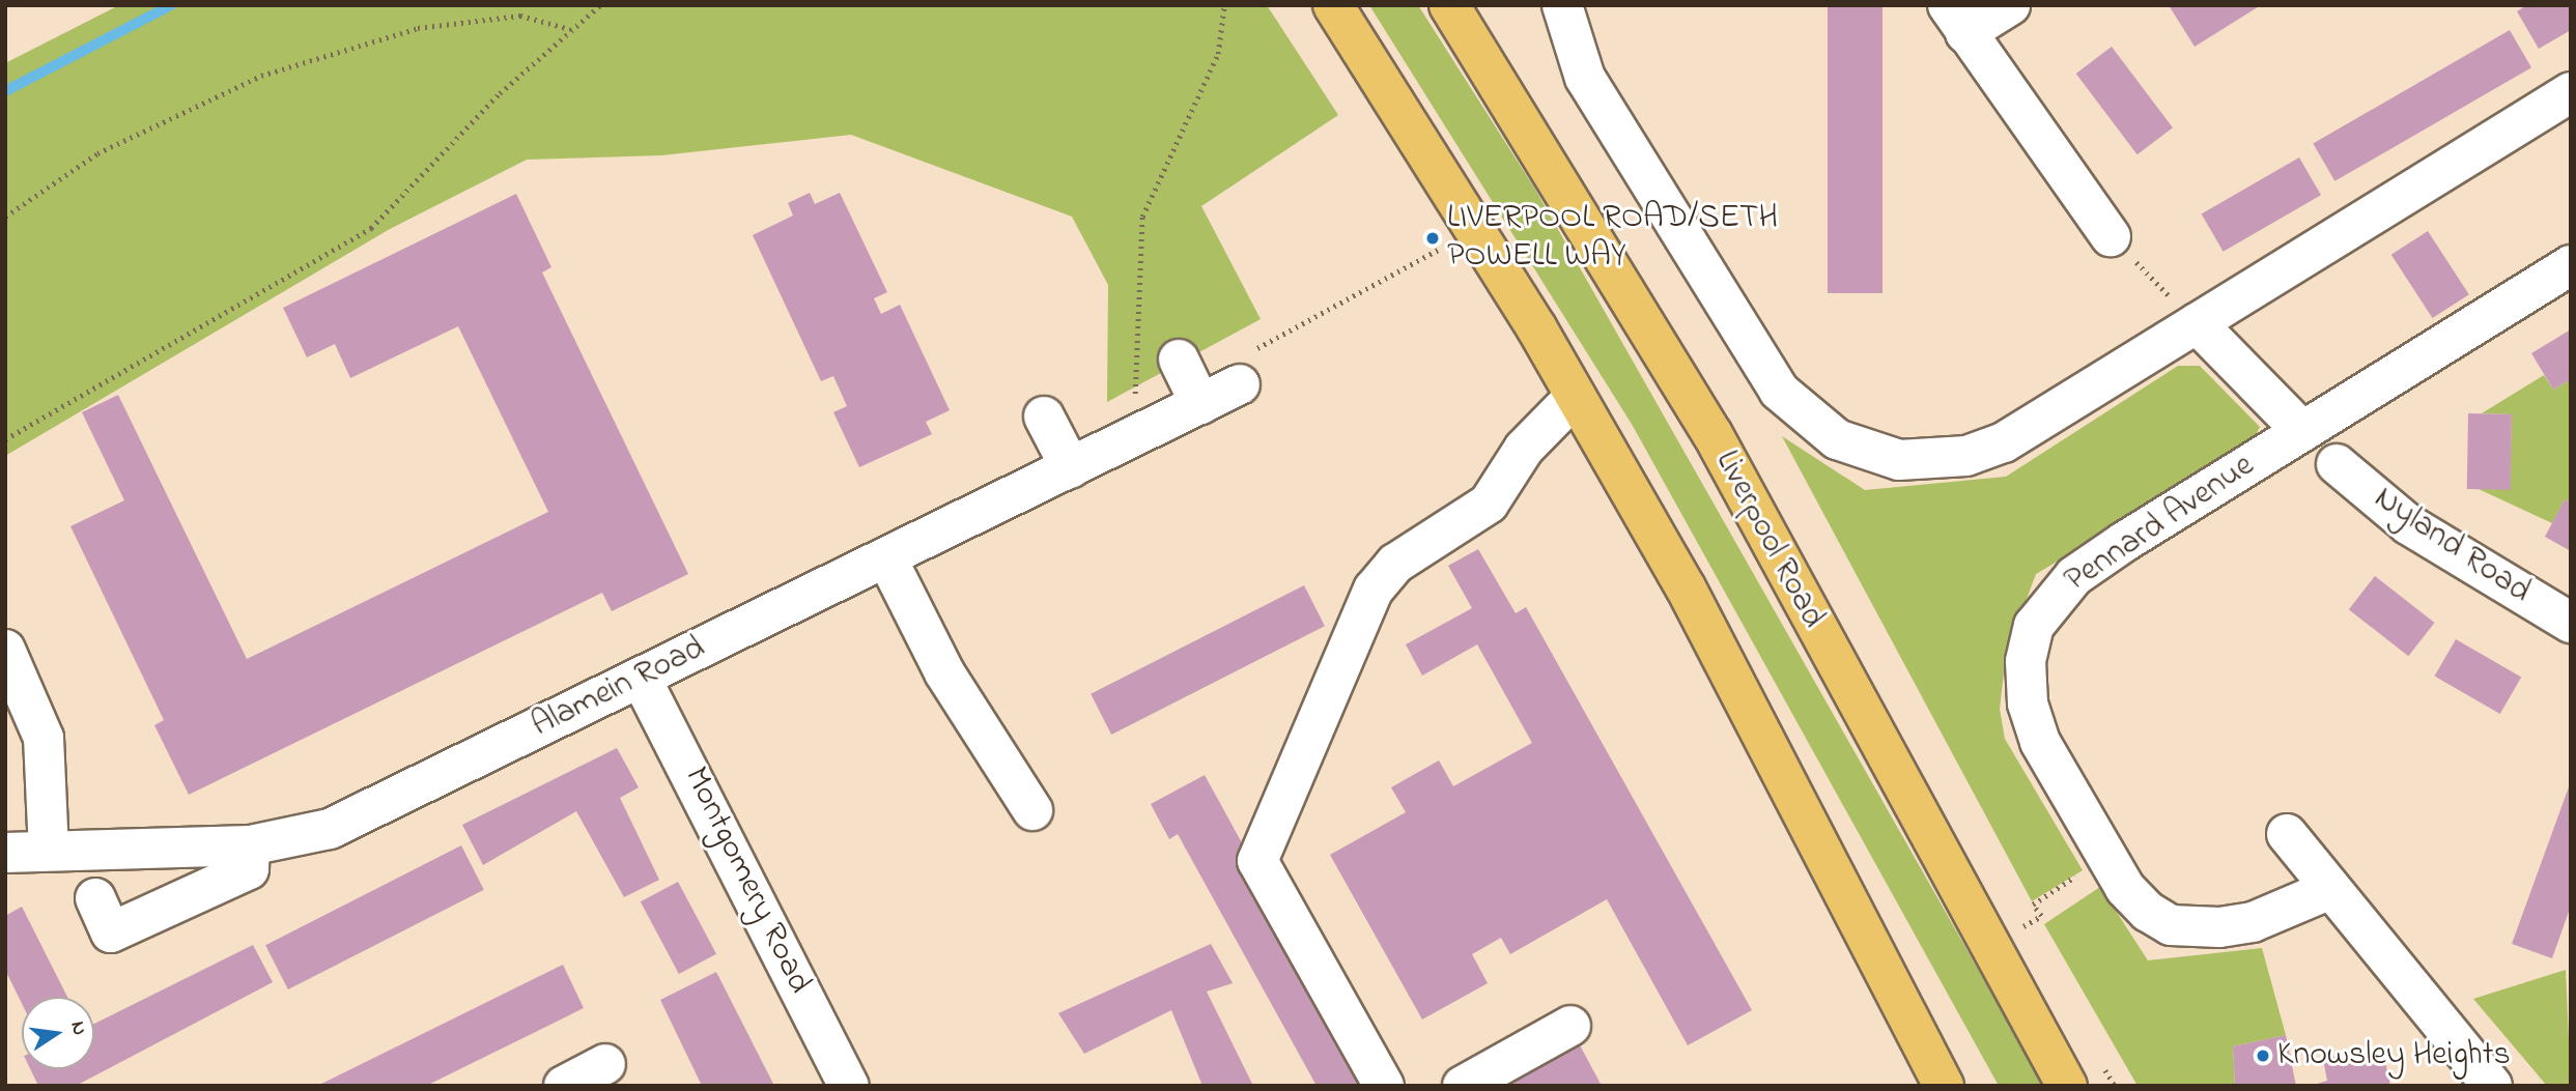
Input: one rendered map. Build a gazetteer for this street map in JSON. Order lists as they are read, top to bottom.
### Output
{
  "streets": {
    "highway": ["Liverpool Road"],
    "street": [
      "Pennard Avenue",
      "Nyland Road",
      "Alamein Road",
      "Montgomery Road"
    ]
  },
  "crossings": [
    ["Alamein Road", "Montgomery Road"]
  ],
  "places": ["LIVERPOOL ROAD/SETH POWELL WAY", "Knowsley Heights"],
  "north": "right"
}
